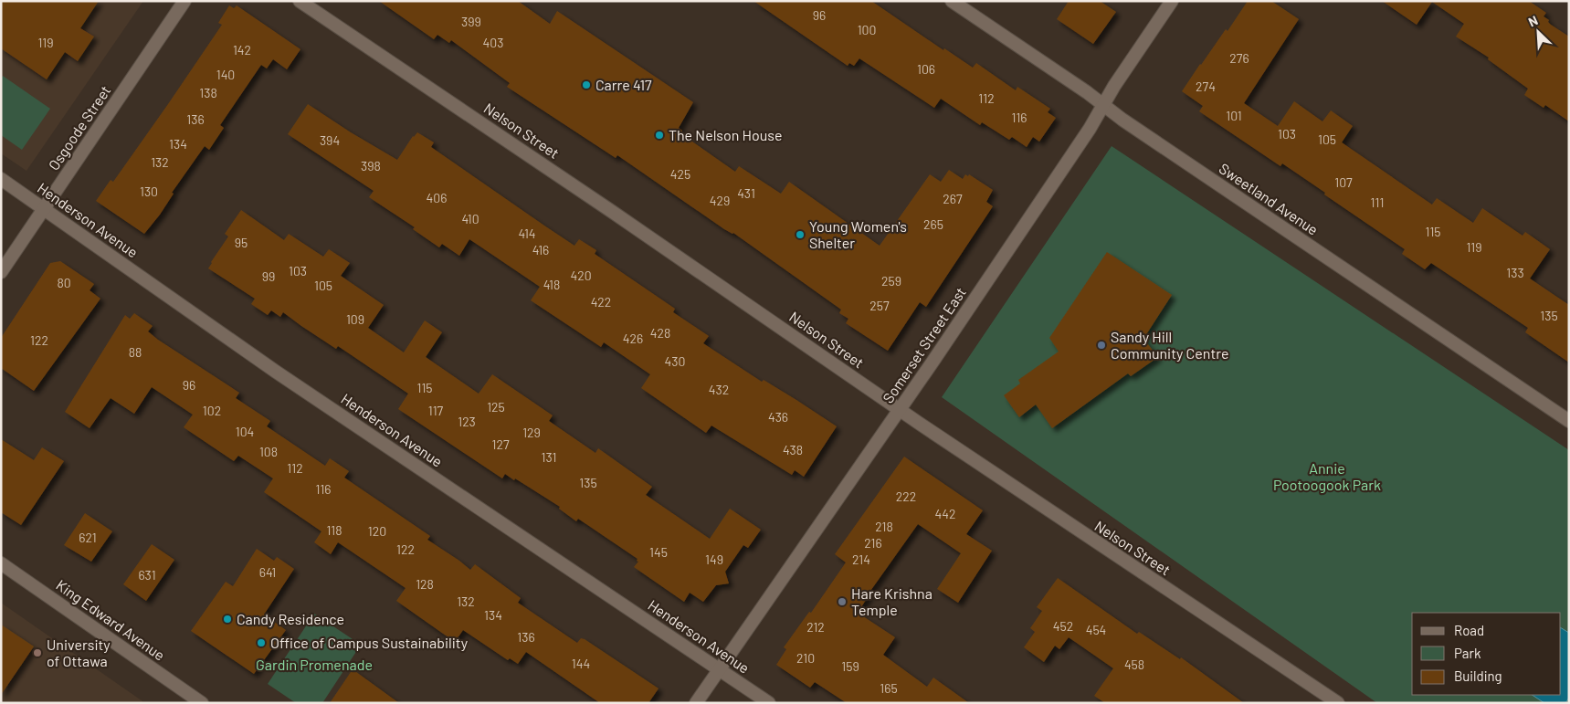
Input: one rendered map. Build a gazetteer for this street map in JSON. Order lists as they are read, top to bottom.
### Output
{
  "streets": {
    "street": [
      "Osgoode Street",
      "Nelson Street",
      "Sweetland Avenue",
      "Henderson Avenue",
      "Somerset Street East",
      "King Edward Avenue"
    ]
  },
  "crossings": [
    ["Osgoode Street", "Henderson Avenue"],
    ["Nelson Street", "Somerset Street East"],
    ["Sweetland Avenue", "Somerset Street East"],
    ["Henderson Avenue", "Somerset Street East"]
  ],
  "parks": ["Annie Pootoogook Park", "Gardin Promenade"],
  "places": [
    "Carre 417",
    "The Nelson House",
    "Young Women's Shelter",
    "Sandy Hill Community Centre",
    "Hare Krishna Temple",
    "Candy Residence",
    "Office of Campus Sustainability",
    "University of Ottawa"
  ],
  "house_numbers": [
    "96",
    "399",
    "100",
    "119",
    "403",
    "142",
    "276",
    "106",
    "140",
    "274",
    "138",
    "112",
    "101",
    "116",
    "136",
    "103",
    "105",
    "394",
    "134",
    "132",
    "398",
    "425",
    "107",
    "130",
    "431",
    "406",
    "267",
    "429",
    "111",
    "410",
    "265",
    "115",
    "414",
    "95",
    "119",
    "416",
    "103",
    "133",
    "420",
    "99",
    "259",
    "80",
    "418",
    "105",
    "422",
    "257",
    "135",
    "109",
    "428",
    "426",
    "122",
    "88",
    "430",
    "96",
    "115",
    "432",
    "125",
    "102",
    "117",
    "436",
    "123",
    "104",
    "129",
    "127",
    "438",
    "108",
    "131",
    "112",
    "135",
    "116",
    "222",
    "442",
    "218",
    "118",
    "120",
    "621",
    "216",
    "122",
    "145",
    "149",
    "214",
    "641",
    "631",
    "128",
    "132",
    "134",
    "452",
    "212",
    "454",
    "136",
    "210",
    "144",
    "458",
    "159",
    "165"
  ],
  "legend": ["Road", "Park", "Building"],
  "north": "top left"
}
